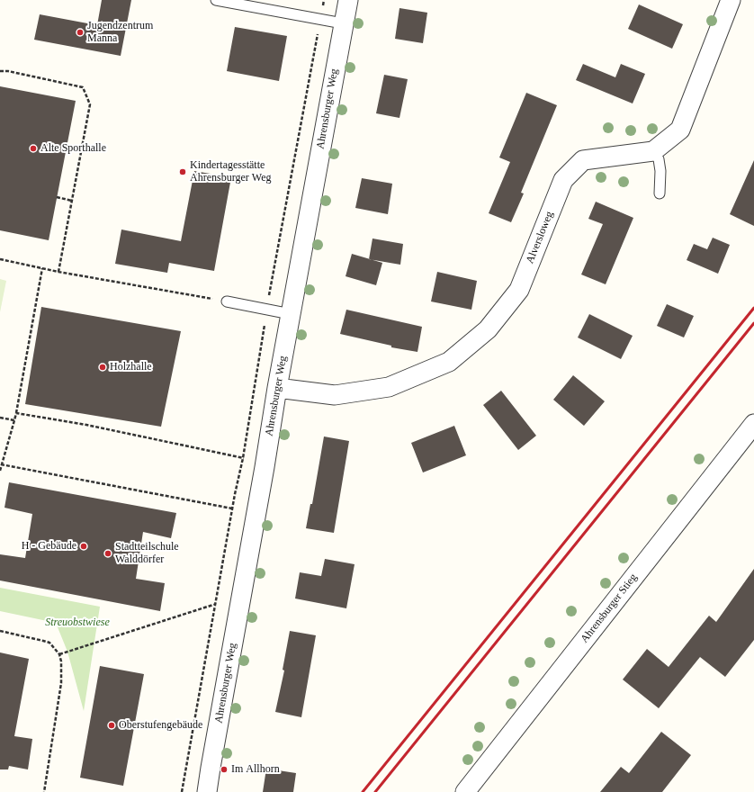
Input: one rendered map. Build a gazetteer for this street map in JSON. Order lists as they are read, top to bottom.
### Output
{
  "streets": {
    "street": ["Ahrensburger Weg", "Alversloweg", "Ahrensburger Stieg"]
  },
  "crossings": [
    ["Ahrensburger Weg", "Alversloweg"]
  ],
  "parks": ["Streuobstwiese"],
  "places": [
    "Jugendzentrum Manna",
    "Alte Sporthalle",
    "Kindertagesstätte Ahrensburger Weg",
    "Holzhalle",
    "H - Gebäude",
    "Stadtteilschule Walddörfer",
    "Oberstufengebäude",
    "Im Allhorn"
  ]
}
